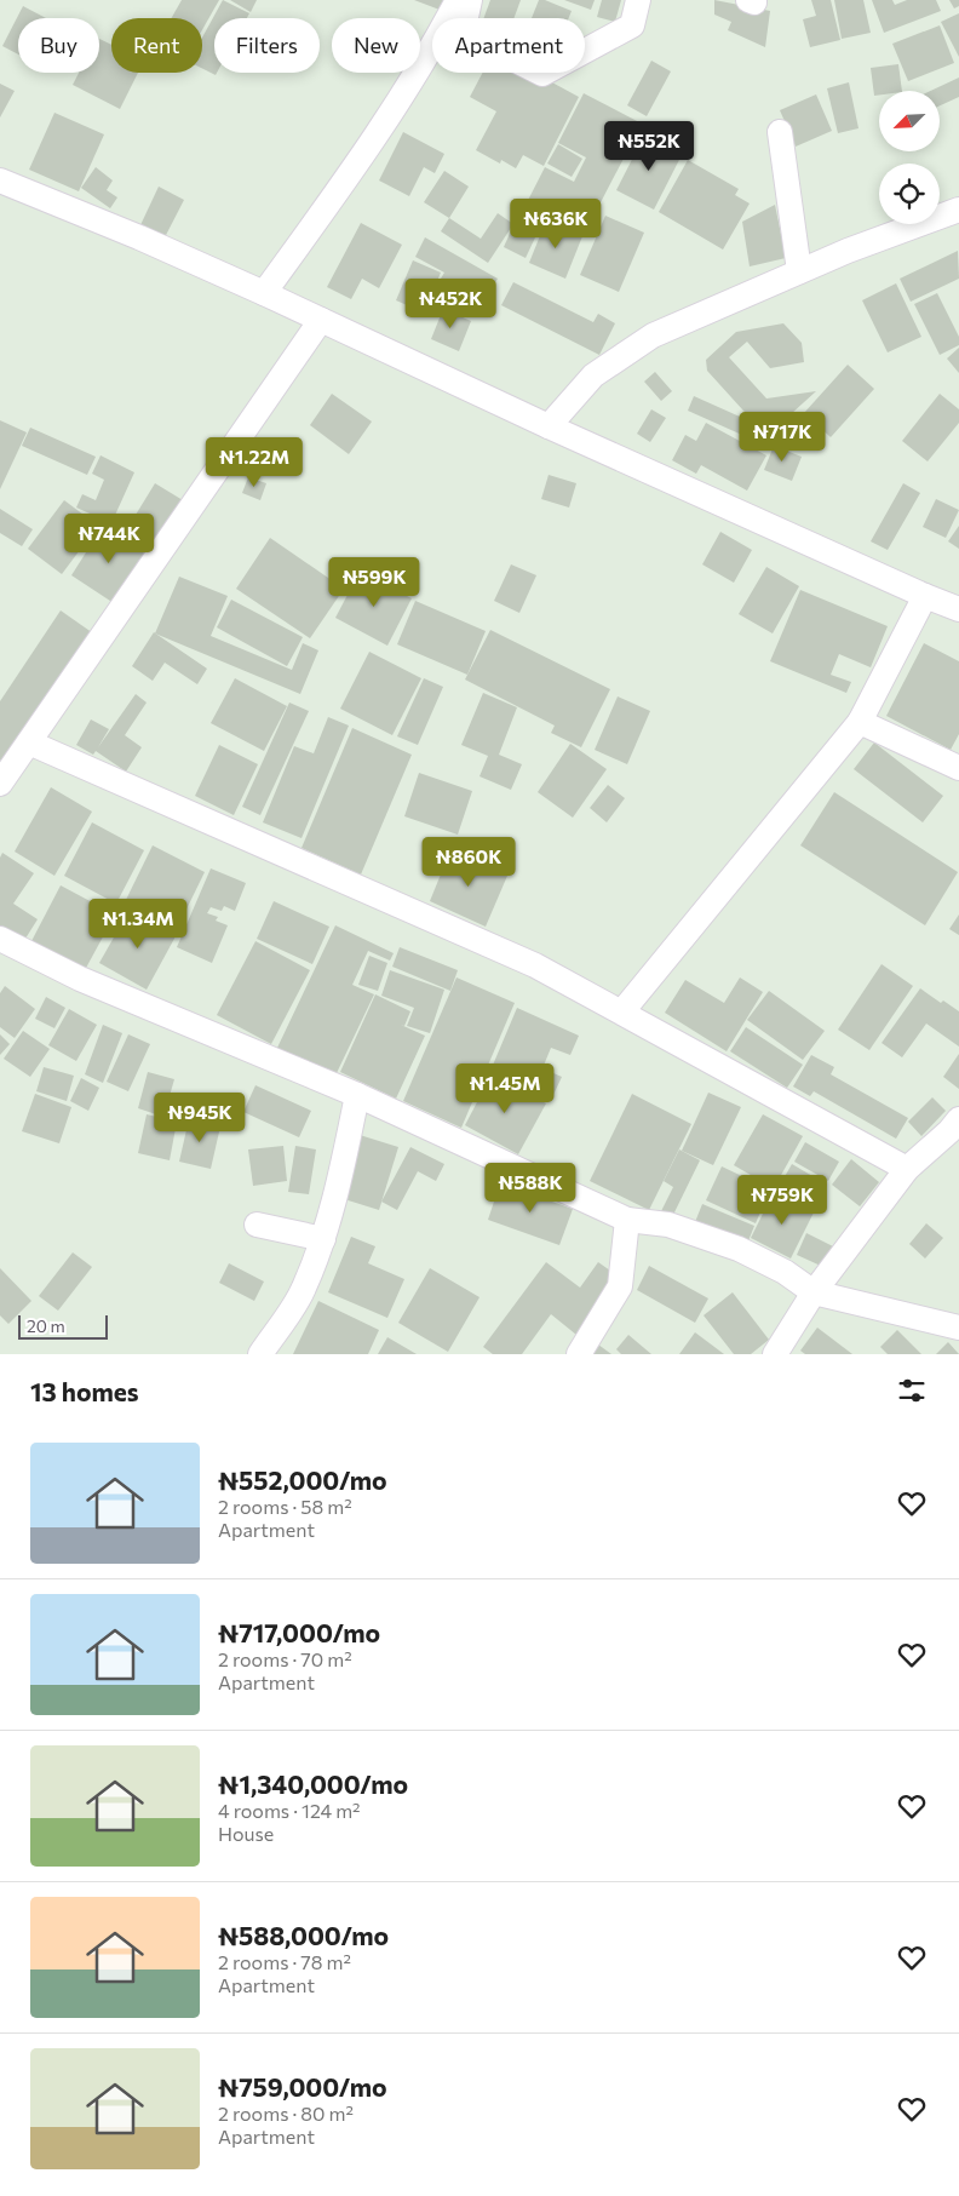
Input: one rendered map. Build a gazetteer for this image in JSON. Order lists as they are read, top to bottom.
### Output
{
  "scale_bar": "20 m",
  "north": "bottom left",
  "page": {
    "chip": [
      "Buy",
      "Rent",
      "Filters",
      "New",
      "Apartment"
    ],
    "price": [
      "₦552K",
      "₦636K",
      "₦452K",
      "₦717K",
      "₦1.22M",
      "₦744K",
      "₦599K",
      "₦860K",
      "₦1.34M",
      "₦1.45M",
      "₦945K",
      "₦588K",
      "₦759K"
    ],
    "scale": "20 m",
    "heading": "13 homes",
    "list": [
      {
        "name": "₦552,000/mo",
        "note": "2 rooms · 58 m² · Apartment"
      },
      {
        "name": "₦717,000/mo",
        "note": "2 rooms · 70 m² · Apartment"
      },
      {
        "name": "₦1,340,000/mo",
        "note": "4 rooms · 124 m² · House"
      },
      {
        "name": "₦588,000/mo",
        "note": "2 rooms · 78 m² · Apartment"
      },
      {
        "name": "₦759,000/mo",
        "note": "2 rooms · 80 m² · Apartment"
      }
    ]
  }
}
